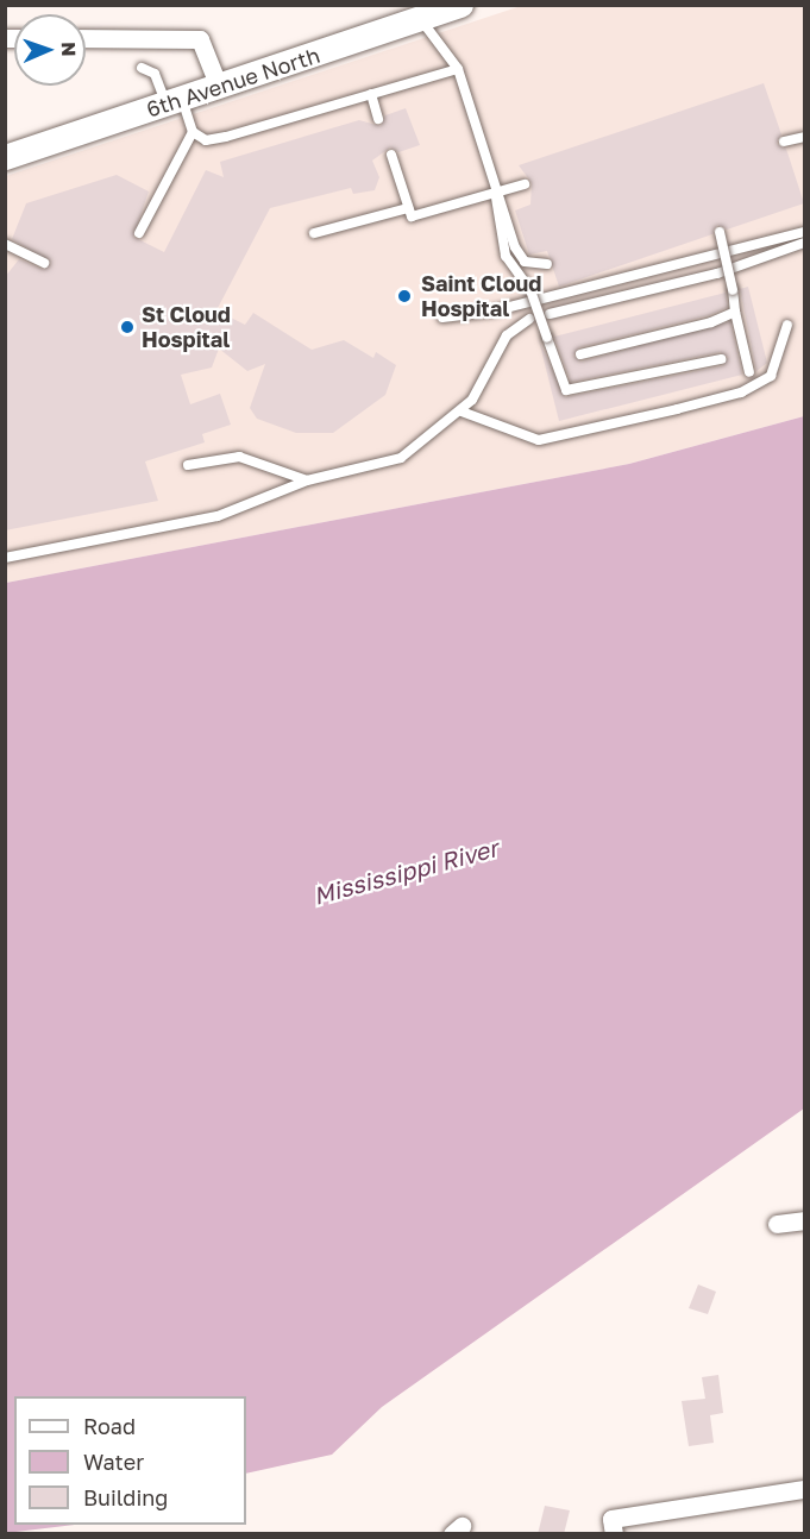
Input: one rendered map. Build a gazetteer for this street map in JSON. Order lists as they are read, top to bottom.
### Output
{
  "streets": {
    "street": ["6th Avenue North"]
  },
  "water": ["Mississippi River"],
  "places": ["Saint Cloud Hospital", "St Cloud Hospital"],
  "legend": ["Road", "Water", "Building"],
  "north": "right"
}
